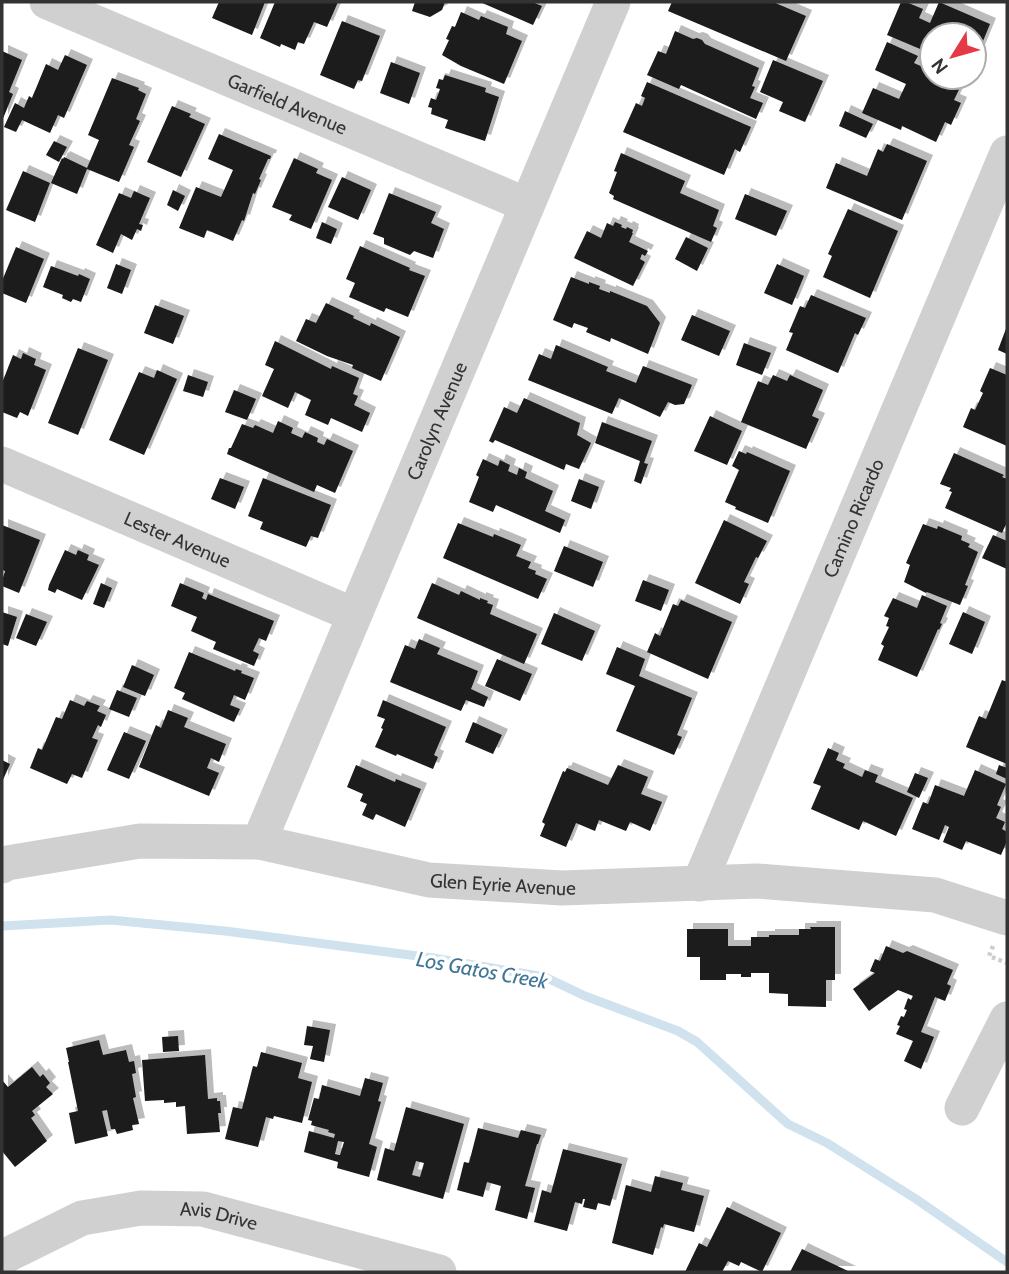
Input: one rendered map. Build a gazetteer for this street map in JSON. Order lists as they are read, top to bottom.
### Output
{
  "streets": {
    "street": [
      "Garfield Avenue",
      "Carolyn Avenue",
      "Camino Ricardo",
      "Lester Avenue",
      "Glen Eyrie Avenue",
      "Avis Drive"
    ]
  },
  "crossings": [
    ["Garfield Avenue", "Carolyn Avenue"],
    ["Carolyn Avenue", "Lester Avenue"],
    ["Carolyn Avenue", "Glen Eyrie Avenue"],
    ["Camino Ricardo", "Glen Eyrie Avenue"]
  ],
  "water": ["Los Gatos Creek"],
  "north": "bottom left"
}
